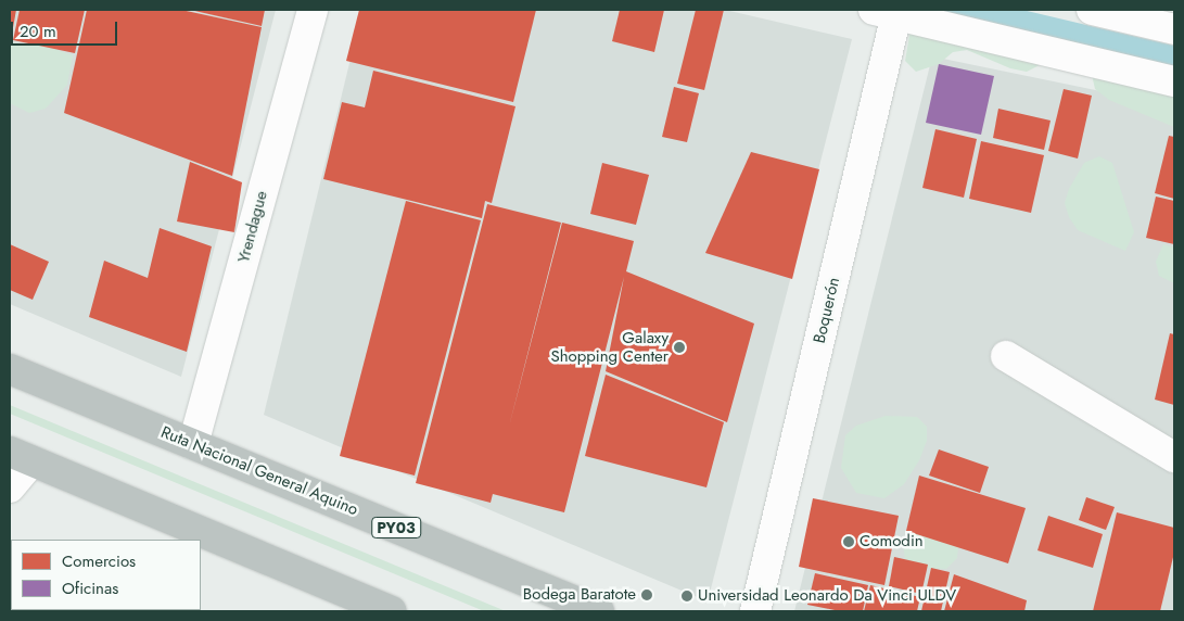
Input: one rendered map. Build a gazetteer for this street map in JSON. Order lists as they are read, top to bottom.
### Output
{
  "streets": {
    "highway": ["Ruta Nacional General Aquino", "PY03"],
    "street": ["Yrendague", "Boquerón"]
  },
  "crossings": [
    ["Yrendague", "Ruta Nacional General Aquino"]
  ],
  "places": [
    "Galaxy Shopping Center",
    "Comodin",
    "Bodega Baratote",
    "Universidad Leonardo Da Vinci ULDV"
  ],
  "legend": ["Comercios", "Oficinas"],
  "scale_bar": "20 m"
}
